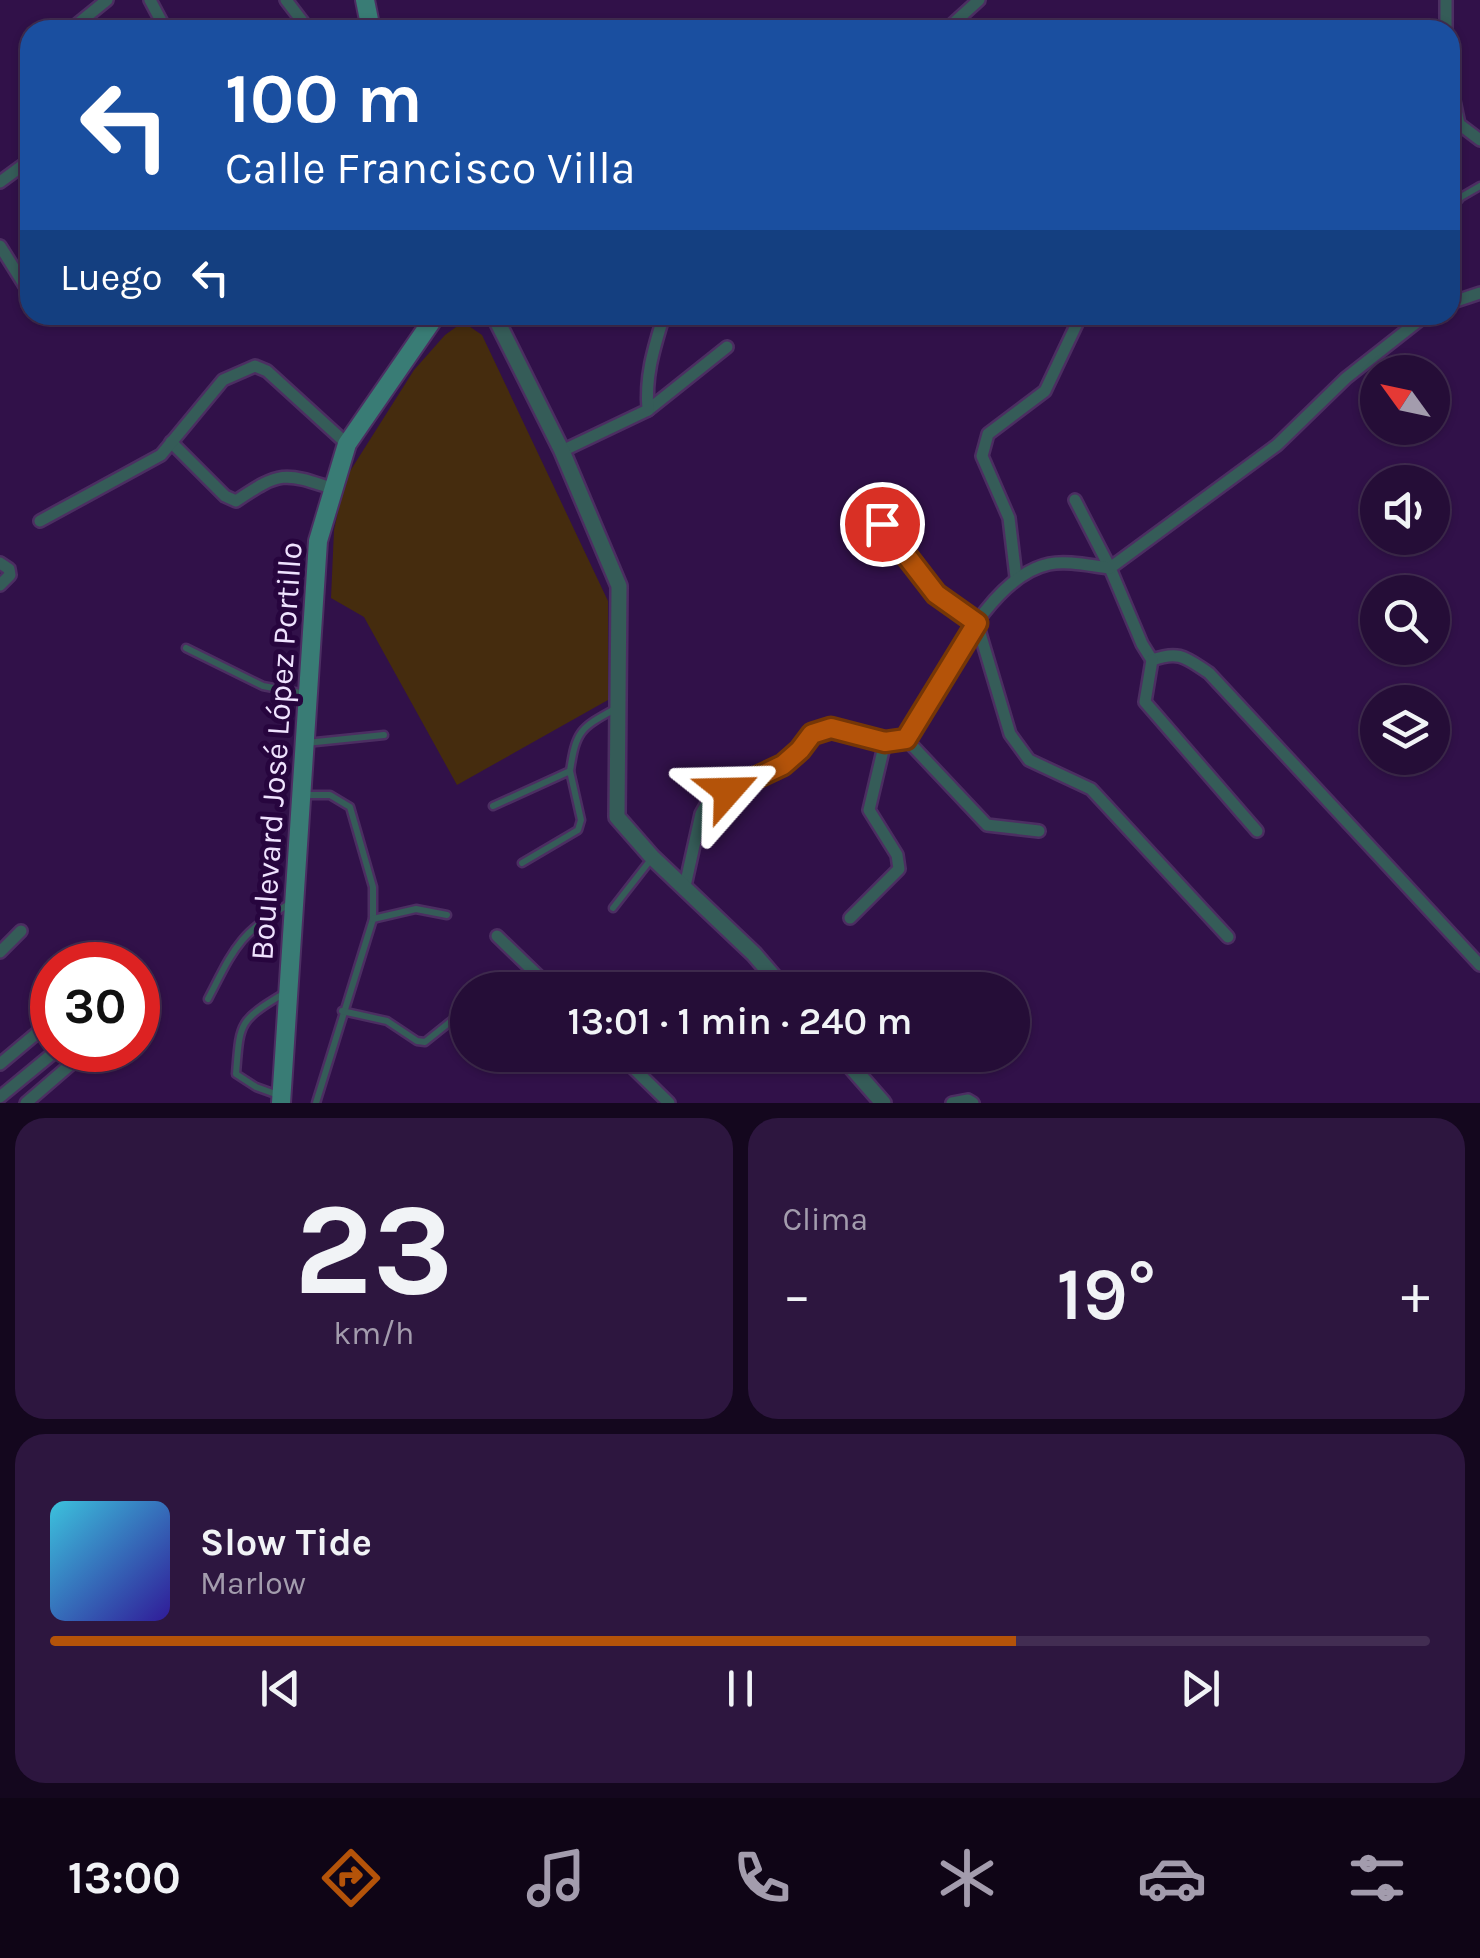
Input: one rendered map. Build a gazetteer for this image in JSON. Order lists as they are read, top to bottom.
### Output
{
  "streets": {
    "main road": ["Boulevard José López Portillo"]
  },
  "north": "top left",
  "page": {
    "turn": ["100 m", "Calle Francisco Villa"],
    "then": "Luego",
    "limit": "30",
    "trip": "13:01 · 1 min · 240 m",
    "tile": [
      ["23", "km/h"],
      "Clima"
    ],
    "heat": ["−", "19°", "+"],
    "song": ["Slow Tide", "Marlow"],
    "tabs": "13:00"
  }
}
